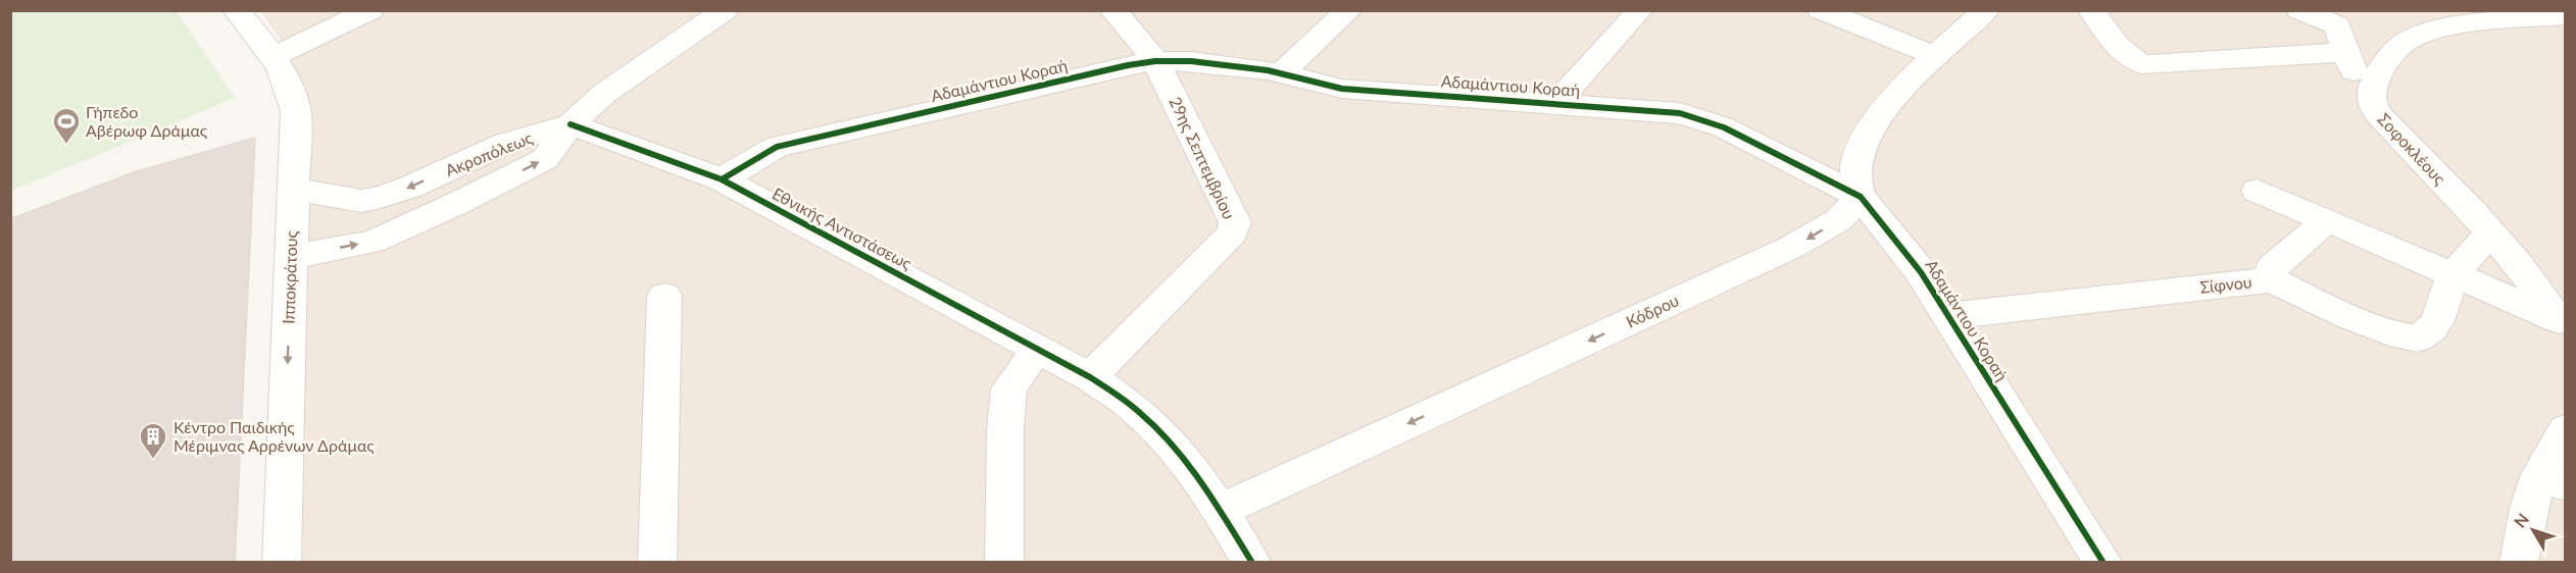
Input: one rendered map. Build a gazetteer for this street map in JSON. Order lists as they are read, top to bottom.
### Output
{
  "streets": {
    "street": [
      "Αδαμάντιου Κοραή",
      "Σοφοκλέους",
      "Ακροπόλεως",
      "29ης Σεπτεμβρίου",
      "Εθνικής Αντιστάσεως",
      "Ιπποκράτους",
      "Σίφνου",
      "Κόδρου"
    ]
  },
  "crossings": [
    ["Αδαμάντιου Κοραή", "29ης Σεπτεμβρίου"],
    ["Αδαμάντιου Κοραή", "Εθνικής Αντιστάσεως"],
    ["Αδαμάντιου Κοραή", "Σίφνου"],
    ["Αδαμάντιου Κοραή", "Κόδρου"],
    ["Σοφοκλέους", "Σίφνου"],
    ["Ακροπόλεως", "Εθνικής Αντιστάσεως"],
    ["Ακροπόλεως", "Ιπποκράτους"],
    ["29ης Σεπτεμβρίου", "Εθνικής Αντιστάσεως"],
    ["Εθνικής Αντιστάσεως", "Κόδρου"]
  ],
  "one_way": ["Ιπποκράτους", "Κόδρου"],
  "places": {
    "sports": ["Γήπεδο Αβέρωφ Δράμας"],
    "building": ["Κέντρο Παιδικής Μέριμνας Αρρένων Δράμας"]
  },
  "north": "top left"
}
